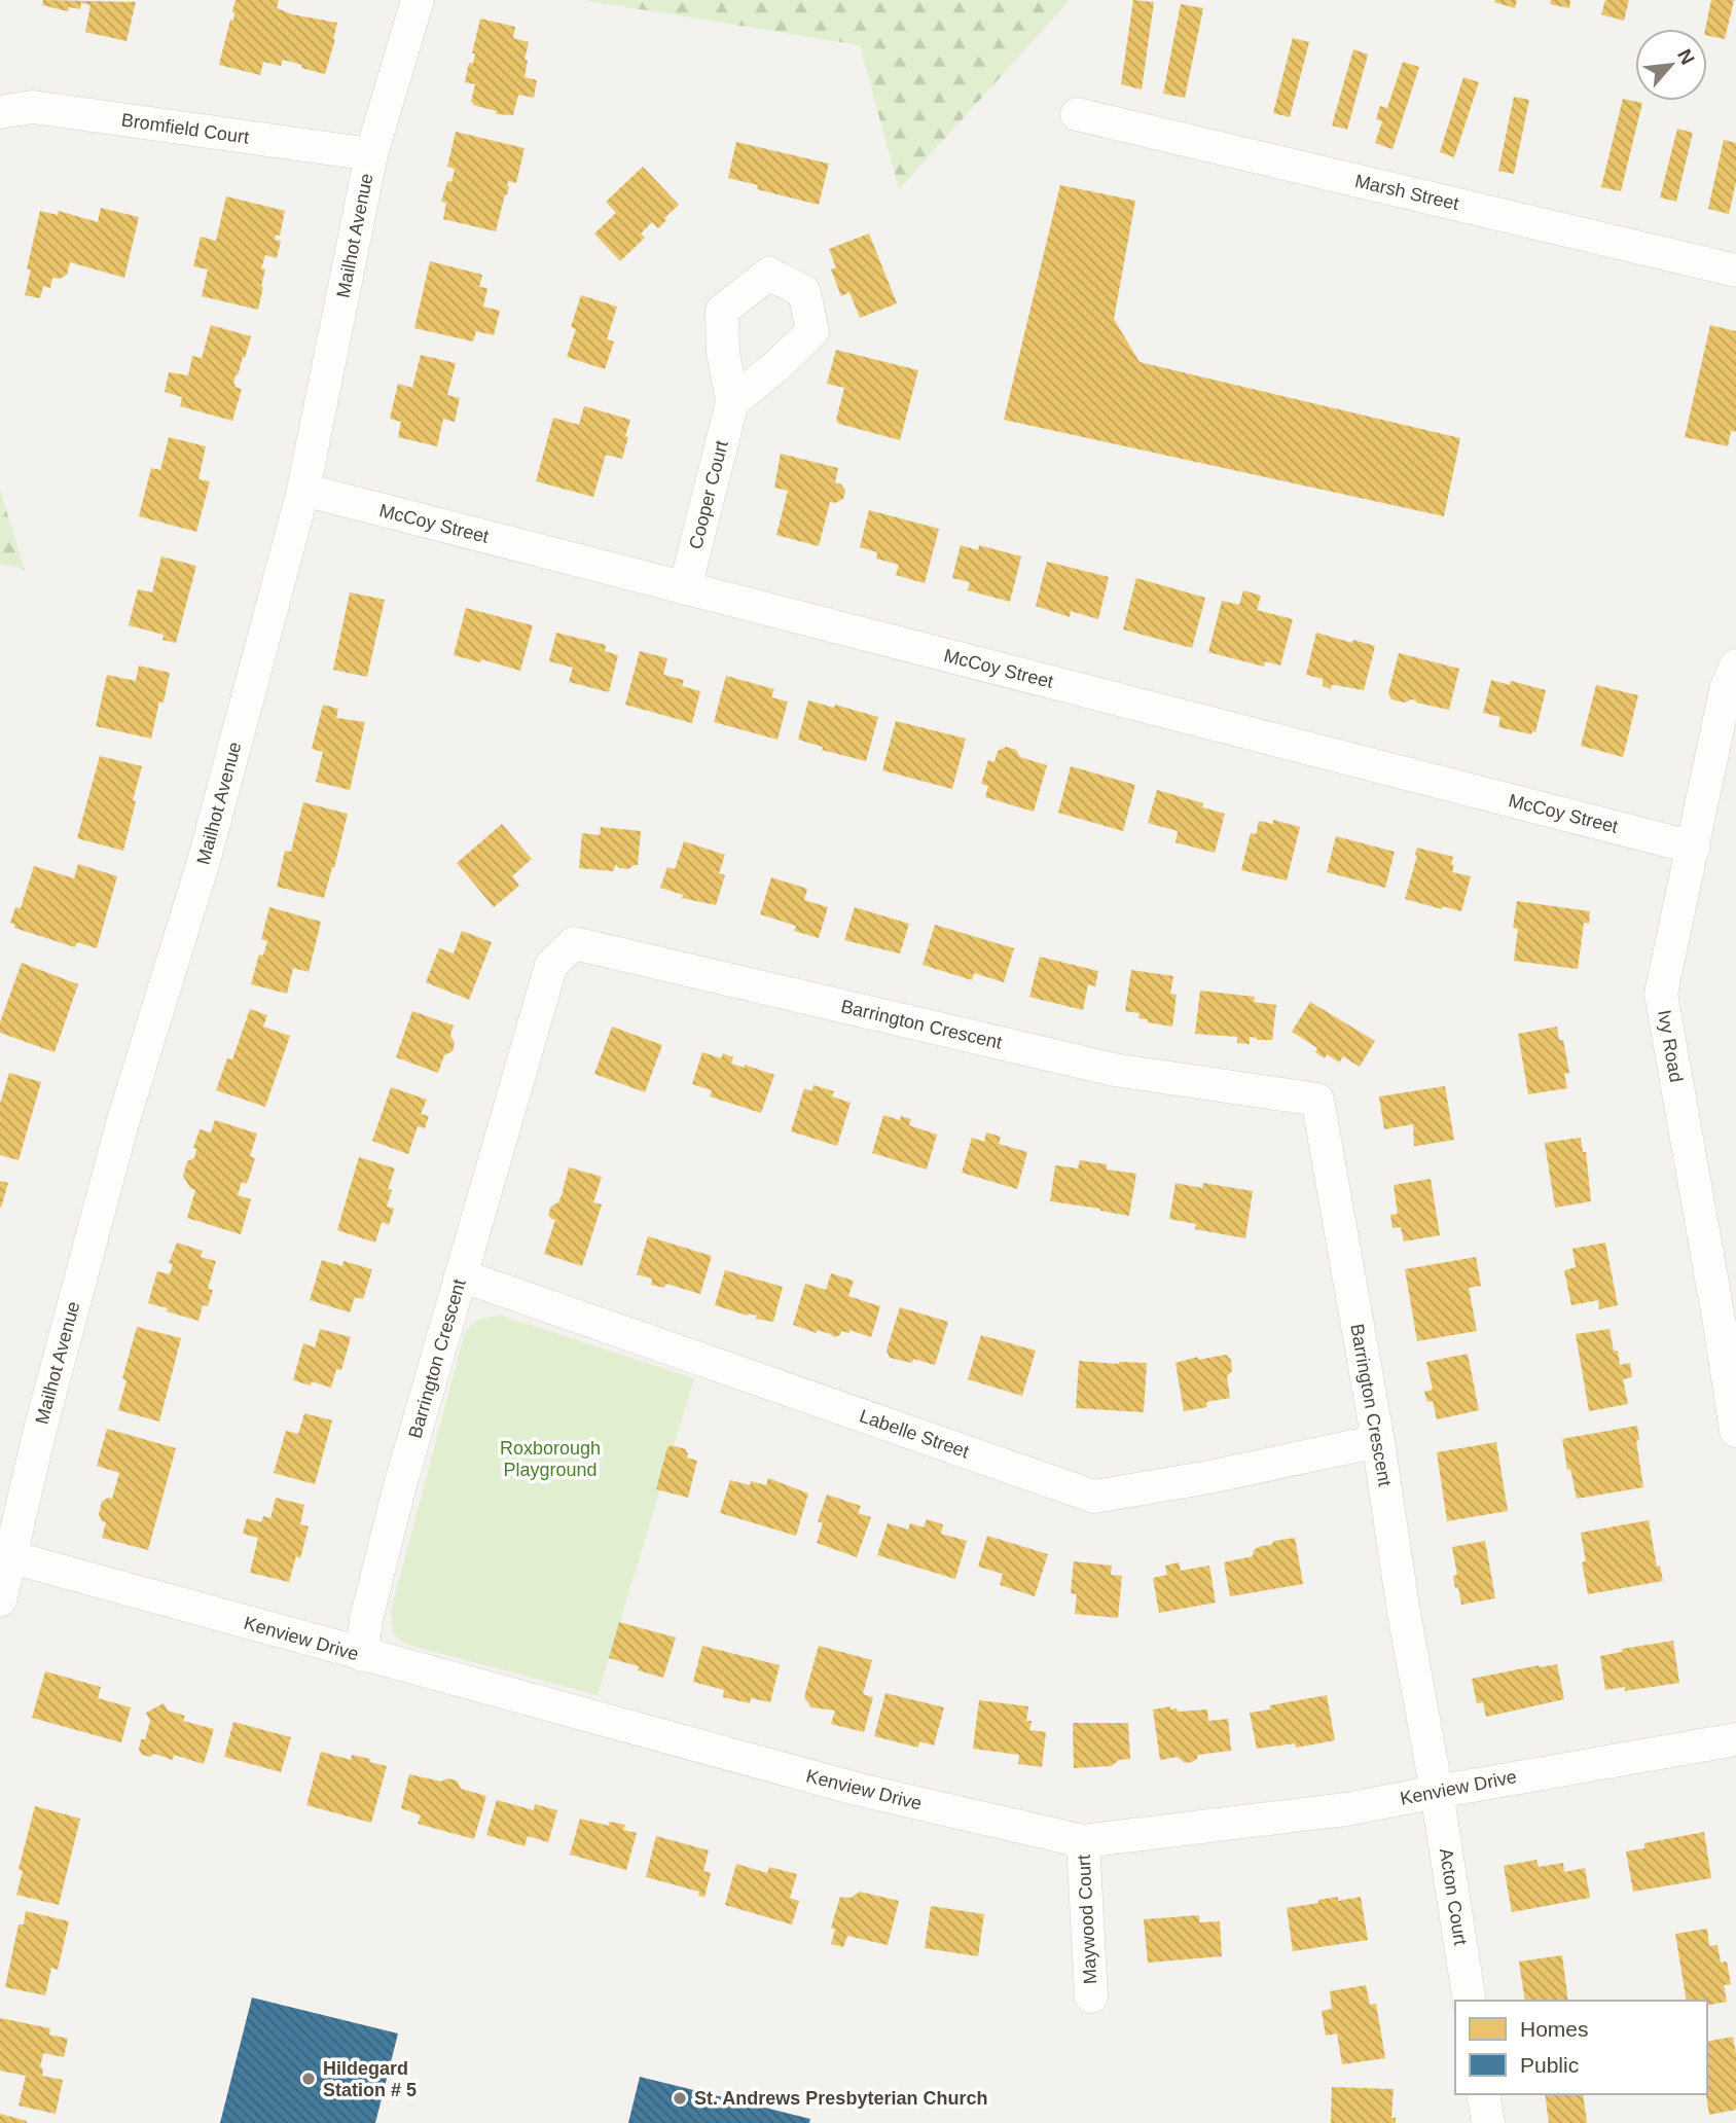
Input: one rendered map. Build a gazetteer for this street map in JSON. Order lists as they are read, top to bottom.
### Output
{
  "streets": {
    "street": [
      "Bromfield Court",
      "Marsh Street",
      "Mailhot Avenue",
      "Cooper Court",
      "McCoy Street",
      "Barrington Crescent",
      "Ivy Road",
      "Labelle Street",
      "Kenview Drive",
      "Acton Court",
      "Maywood Court"
    ]
  },
  "crossings": [
    ["Bromfield Court", "Mailhot Avenue"],
    ["Mailhot Avenue", "McCoy Street"],
    ["Mailhot Avenue", "Kenview Drive"],
    ["Cooper Court", "McCoy Street"],
    ["McCoy Street", "Ivy Road"],
    ["Barrington Crescent", "Labelle Street"],
    ["Barrington Crescent", "Kenview Drive"],
    ["Barrington Crescent", "Acton Court"],
    ["Kenview Drive", "Acton Court"],
    ["Kenview Drive", "Maywood Court"]
  ],
  "parks": ["Roxborough Playground"],
  "places": ["Hildegard Station # 5", "St. Andrews Presbyterian Church"],
  "legend": ["Homes", "Public"],
  "north": "top right"
}
